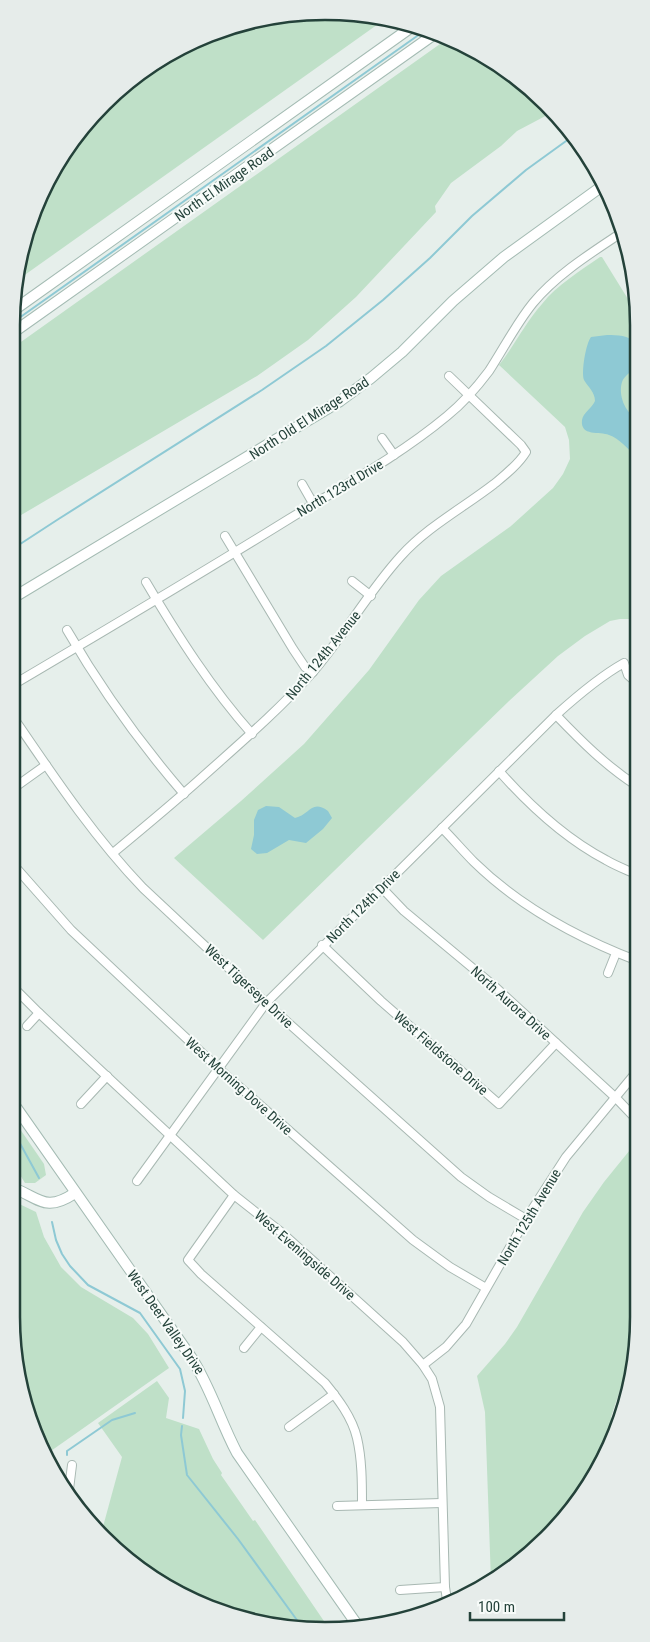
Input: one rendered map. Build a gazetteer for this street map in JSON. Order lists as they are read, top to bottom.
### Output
{
  "streets": {
    "street": [
      "North El Mirage Road",
      "North Old El Mirage Road",
      "North 123rd Drive",
      "North 124th Avenue",
      "North 124th Drive",
      "West Tigerseye Drive",
      "North Aurora Drive",
      "West Fieldstone Drive",
      "West Morning Dove Drive",
      "North 125th Avenue",
      "West Eveningside Drive",
      "West Deer Valley Drive"
    ]
  },
  "crossings": [
    ["North 123rd Drive", "North 124th Avenue"],
    ["North 124th Avenue", "West Tigerseye Drive"],
    ["North 124th Drive", "West Tigerseye Drive"],
    ["North 124th Drive", "North Aurora Drive"],
    ["North 124th Drive", "West Fieldstone Drive"],
    ["North 124th Drive", "West Morning Dove Drive"],
    ["North 124th Drive", "West Eveningside Drive"],
    ["West Tigerseye Drive", "North 125th Avenue"],
    ["North Aurora Drive", "West Fieldstone Drive"],
    ["North Aurora Drive", "North 125th Avenue"],
    ["West Morning Dove Drive", "North 125th Avenue"],
    ["North 125th Avenue", "West Eveningside Drive"]
  ],
  "scale_bar": "100 m"
}
